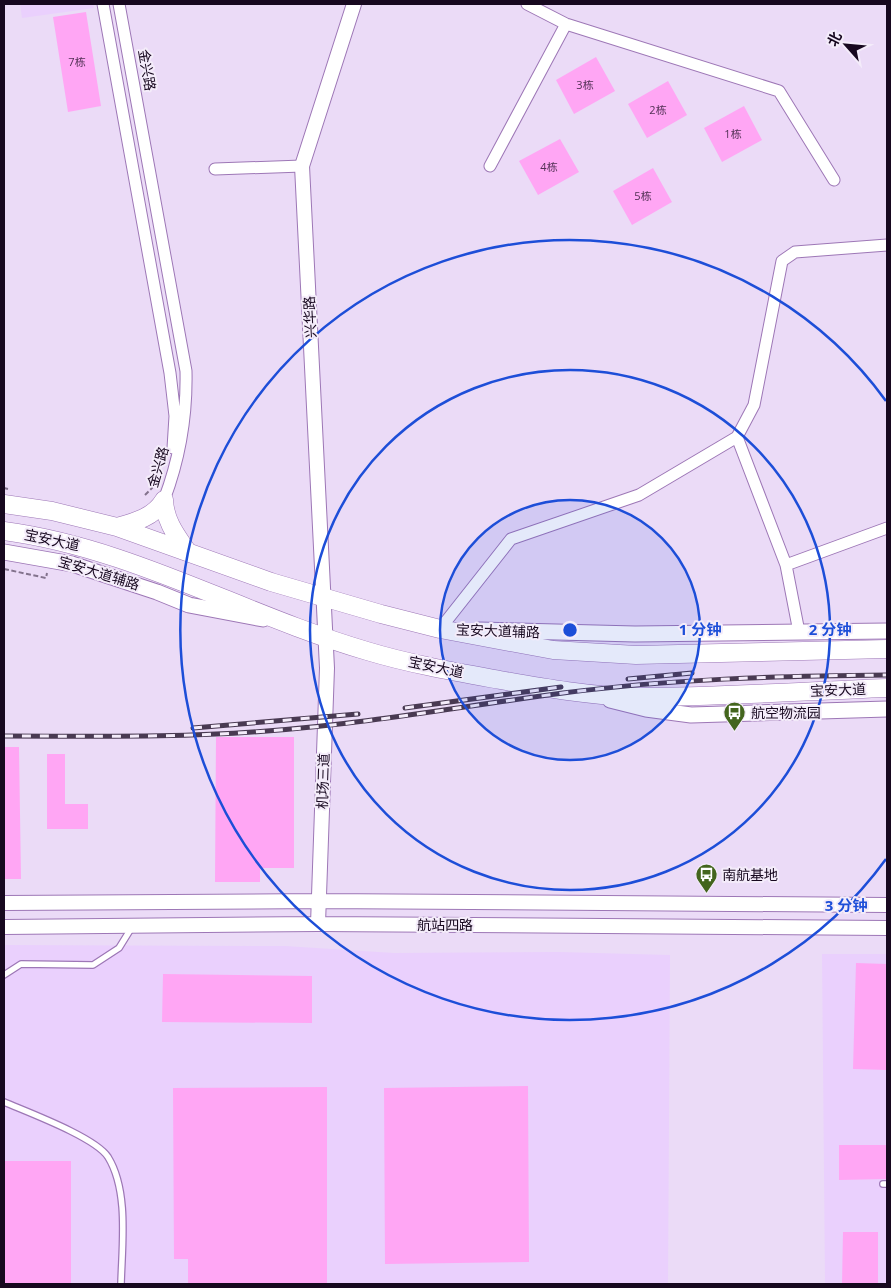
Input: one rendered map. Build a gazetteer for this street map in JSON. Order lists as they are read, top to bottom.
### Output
{
  "streets": {
    "main road": ["宝安大道", "宝安大道辅路"],
    "street": [
      "金兴路",
      "兴华路",
      "机场三道",
      "航站四路"
    ]
  },
  "crossings": [
    ["兴华路", "宝安大道"],
    ["兴华路", "机场三道"],
    ["宝安大道", "宝安大道辅路"],
    ["宝安大道", "机场三道"],
    ["机场三道", "航站四路"]
  ],
  "places": {
    "bus stop": ["航空物流园", "南航基地"]
  },
  "house_numbers": [
    "7栋",
    "3栋",
    "2栋",
    "1栋",
    "4栋",
    "5栋"
  ],
  "north": "top left",
  "rings": ["1 分钟", "2 分钟", "3 分钟"]
}
